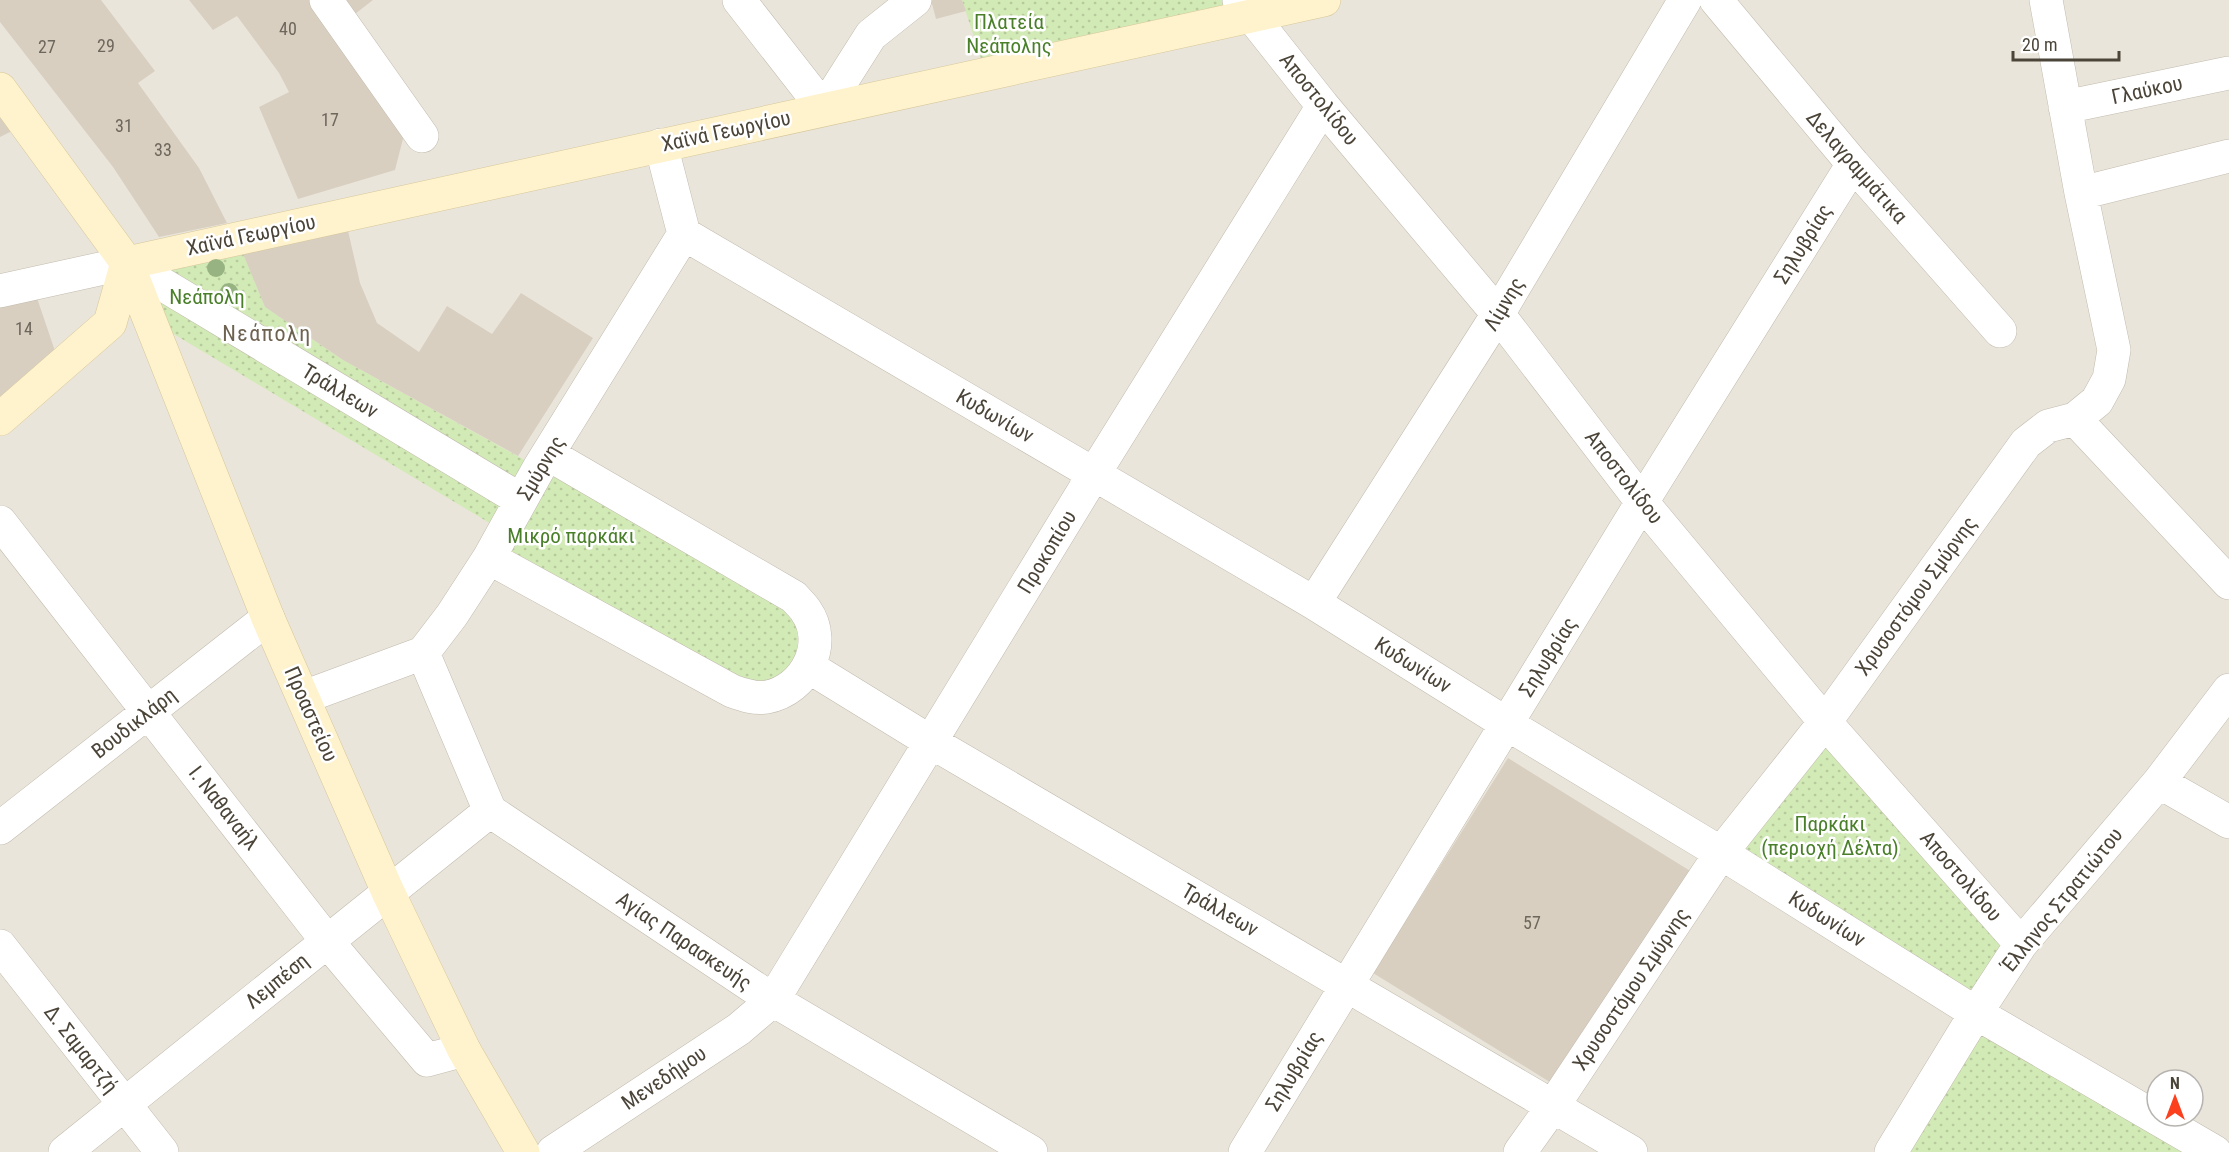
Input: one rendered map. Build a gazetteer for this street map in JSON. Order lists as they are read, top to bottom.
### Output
{
  "streets": {
    "main road": ["Χαϊνά Γεωργίου", "Προαστείου"],
    "street": [
      "Γλαύκου",
      "Αποστολίδου",
      "Δελαγραμμάτικα",
      "Σηλυβρίας",
      "Λίμνης",
      "Τράλλεων",
      "Κυδωνίων",
      "Σμύρνης",
      "Προκοπίου",
      "Χρυσοστόμου Σμύρνης",
      "Βουδικλάρη",
      "Ι. Ναθαναήλ",
      "Έλληνος Στρατιώτου",
      "Αγίας Παρασκευής",
      "Λεμπέση",
      "Δ. Σαμαρτζή",
      "Μενεδήμου"
    ]
  },
  "crossings": [
    ["Γλαύκου", "Χρυσοστόμου Σμύρνης"],
    ["Αποστολίδου", "Χαϊνά Γεωργίου"],
    ["Αποστολίδου", "Σηλυβρίας"],
    ["Αποστολίδου", "Λίμνης"],
    ["Αποστολίδου", "Προκοπίου"],
    ["Αποστολίδου", "Χρυσοστόμου Σμύρνης"],
    ["Αποστολίδου", "Έλληνος Στρατιώτου"],
    ["Χαϊνά Γεωργίου", "Τράλλεων"],
    ["Χαϊνά Γεωργίου", "Προαστείου"],
    ["Δελαγραμμάτικα", "Σηλυβρίας"],
    ["Σηλυβρίας", "Τράλλεων"],
    ["Σηλυβρίας", "Κυδωνίων"],
    ["Λίμνης", "Κυδωνίων"],
    ["Τράλλεων", "Σμύρνης"],
    ["Τράλλεων", "Προκοπίου"],
    ["Τράλλεων", "Χρυσοστόμου Σμύρνης"],
    ["Τράλλεων", "Προαστείου"],
    ["Κυδωνίων", "Σμύρνης"],
    ["Κυδωνίων", "Προκοπίου"],
    ["Κυδωνίων", "Χρυσοστόμου Σμύρνης"],
    ["Κυδωνίων", "Έλληνος Στρατιώτου"],
    ["Προκοπίου", "Αγίας Παρασκευής"],
    ["Προκοπίου", "Μενεδήμου"],
    ["Προαστείου", "Βουδικλάρη"],
    ["Προαστείου", "Ι. Ναθαναήλ"],
    ["Προαστείου", "Λεμπέση"],
    ["Βουδικλάρη", "Ι. Ναθαναήλ"],
    ["Ι. Ναθαναήλ", "Λεμπέση"],
    ["Αγίας Παρασκευής", "Λεμπέση"],
    ["Αγίας Παρασκευής", "Μενεδήμου"],
    ["Λεμπέση", "Δ. Σαμαρτζή"]
  ],
  "districts": ["Νεάπολη"],
  "parks": [
    "Πλατεία Νεάπολης",
    "Νεάπολη",
    "Μικρό παρκάκι",
    "Παρκάκι (περιοχή Δέλτα)"
  ],
  "house_numbers": [
    "40",
    "29",
    "27",
    "17",
    "31",
    "33",
    "14",
    "57"
  ],
  "scale_bar": "20 m",
  "north": "top"
}
